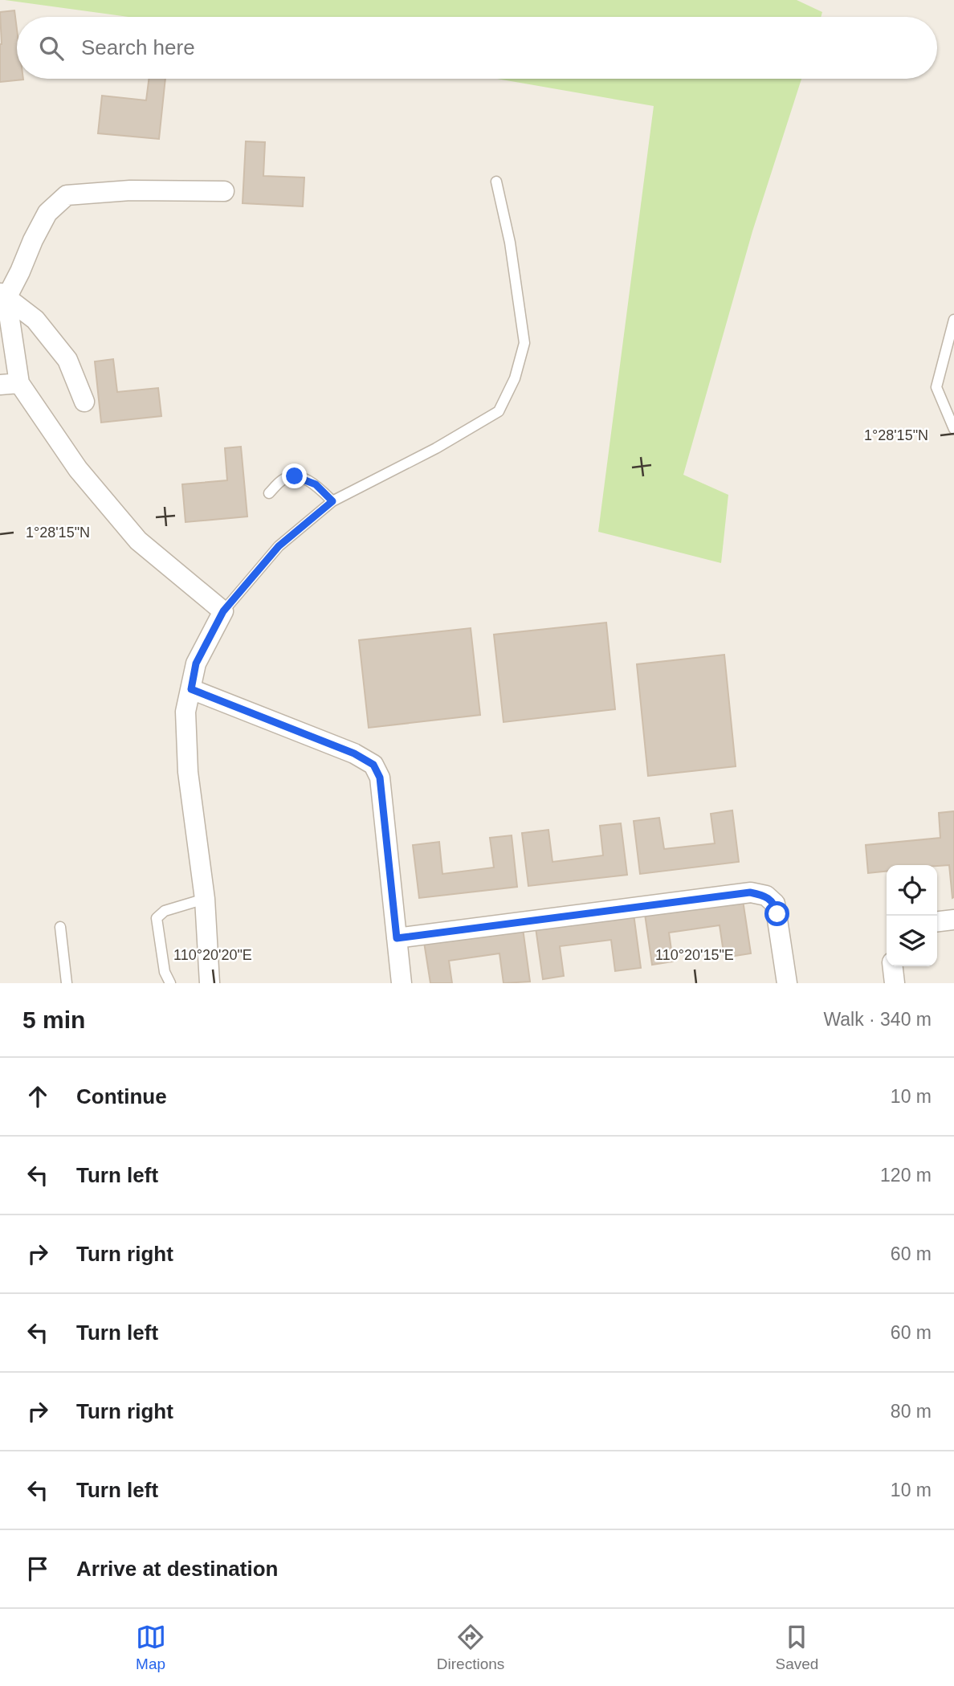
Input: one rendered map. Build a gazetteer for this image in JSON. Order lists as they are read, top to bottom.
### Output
{
  "page": {
    "search": "Search here",
    "heading": ["5 min", "Walk · 340 m"],
    "list": [
      ["Continue", "10 m"],
      ["Turn left", "120 m"],
      ["Turn right", "60 m"],
      ["Turn left", "60 m"],
      ["Turn right", "80 m"],
      ["Turn left", "10 m"],
      "Arrive at destination"
    ],
    "nav": ["Map", "Directions", "Saved"]
  },
  "coordinates": ["1°28'15\"N", "110°20'20\"E", "110°20'15\"E"]
}
